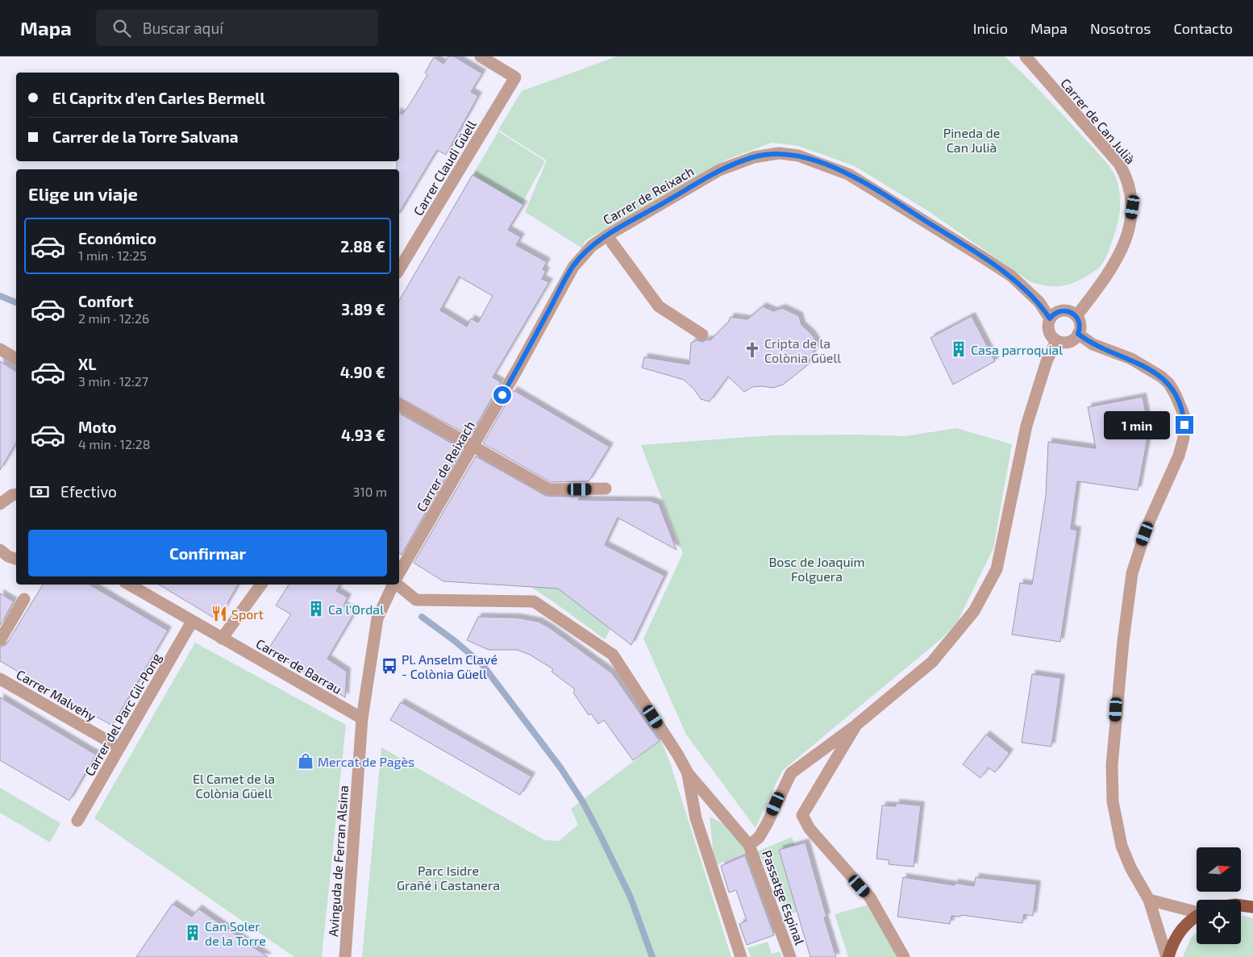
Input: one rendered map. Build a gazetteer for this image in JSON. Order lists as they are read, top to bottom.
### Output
{
  "streets": {
    "street": [
      "Carrer de Can Julià",
      "Carrer Claudi Güell",
      "Carrer de Reixach",
      "Carrer de Barrau",
      "Carrer Malvehy",
      "Carrer del Parc Gil-Pong",
      "Avinguda de Ferran Alsina",
      "Passatge Espinal"
    ]
  },
  "crossings": [
    ["Carrer de Can Julià", "Carrer de Reixach"],
    ["Carrer de Barrau", "Carrer del Parc Gil-Pong"],
    ["Carrer de Barrau", "Avinguda de Ferran Alsina"],
    ["Carrer Malvehy", "Carrer del Parc Gil-Pong"]
  ],
  "parks": [
    "Pineda de Can Julià",
    "Bosc de Joaquim Folguera",
    "El Camet de la Colònia Güell",
    "Parc Isidre Grañé i Castanera"
  ],
  "places": {
    "building": ["Casa parroquial", "Ca l'Ordal", "Can Soler de la Torre"],
    "church": ["Cripta de la Colònia Güell"],
    "restaurant": ["Sport"],
    "bus stop": ["Pl. Anselm Clavé - Colònia Güell"],
    "shop": ["Mercat de Pagès"]
  },
  "north": "right",
  "page": {
    "header": "Mapa",
    "search": "Buscar aquí",
    "nav": [
      "Inicio",
      "Mapa",
      "Nosotros",
      "Contacto"
    ],
    "banner": ["El Capritx d'en Carles Bermell", "Carrer de la Torre Salvana"],
    "heading": "Elige un viaje",
    "list": [
      {
        "name": "Económico",
        "note": "1 min · 12:25",
        "value": "2.88 €"
      },
      {
        "name": "Confort",
        "note": "2 min · 12:26",
        "value": "3.89 €"
      },
      {
        "name": "XL",
        "note": "3 min · 12:27",
        "value": "4.90 €"
      },
      {
        "name": "Moto",
        "note": "4 min · 12:28",
        "value": "4.93 €"
      }
    ],
    "bubble": "1 min",
    "pay": ["Efectivo", "310 m"],
    "buttons": "Confirmar"
  }
}
